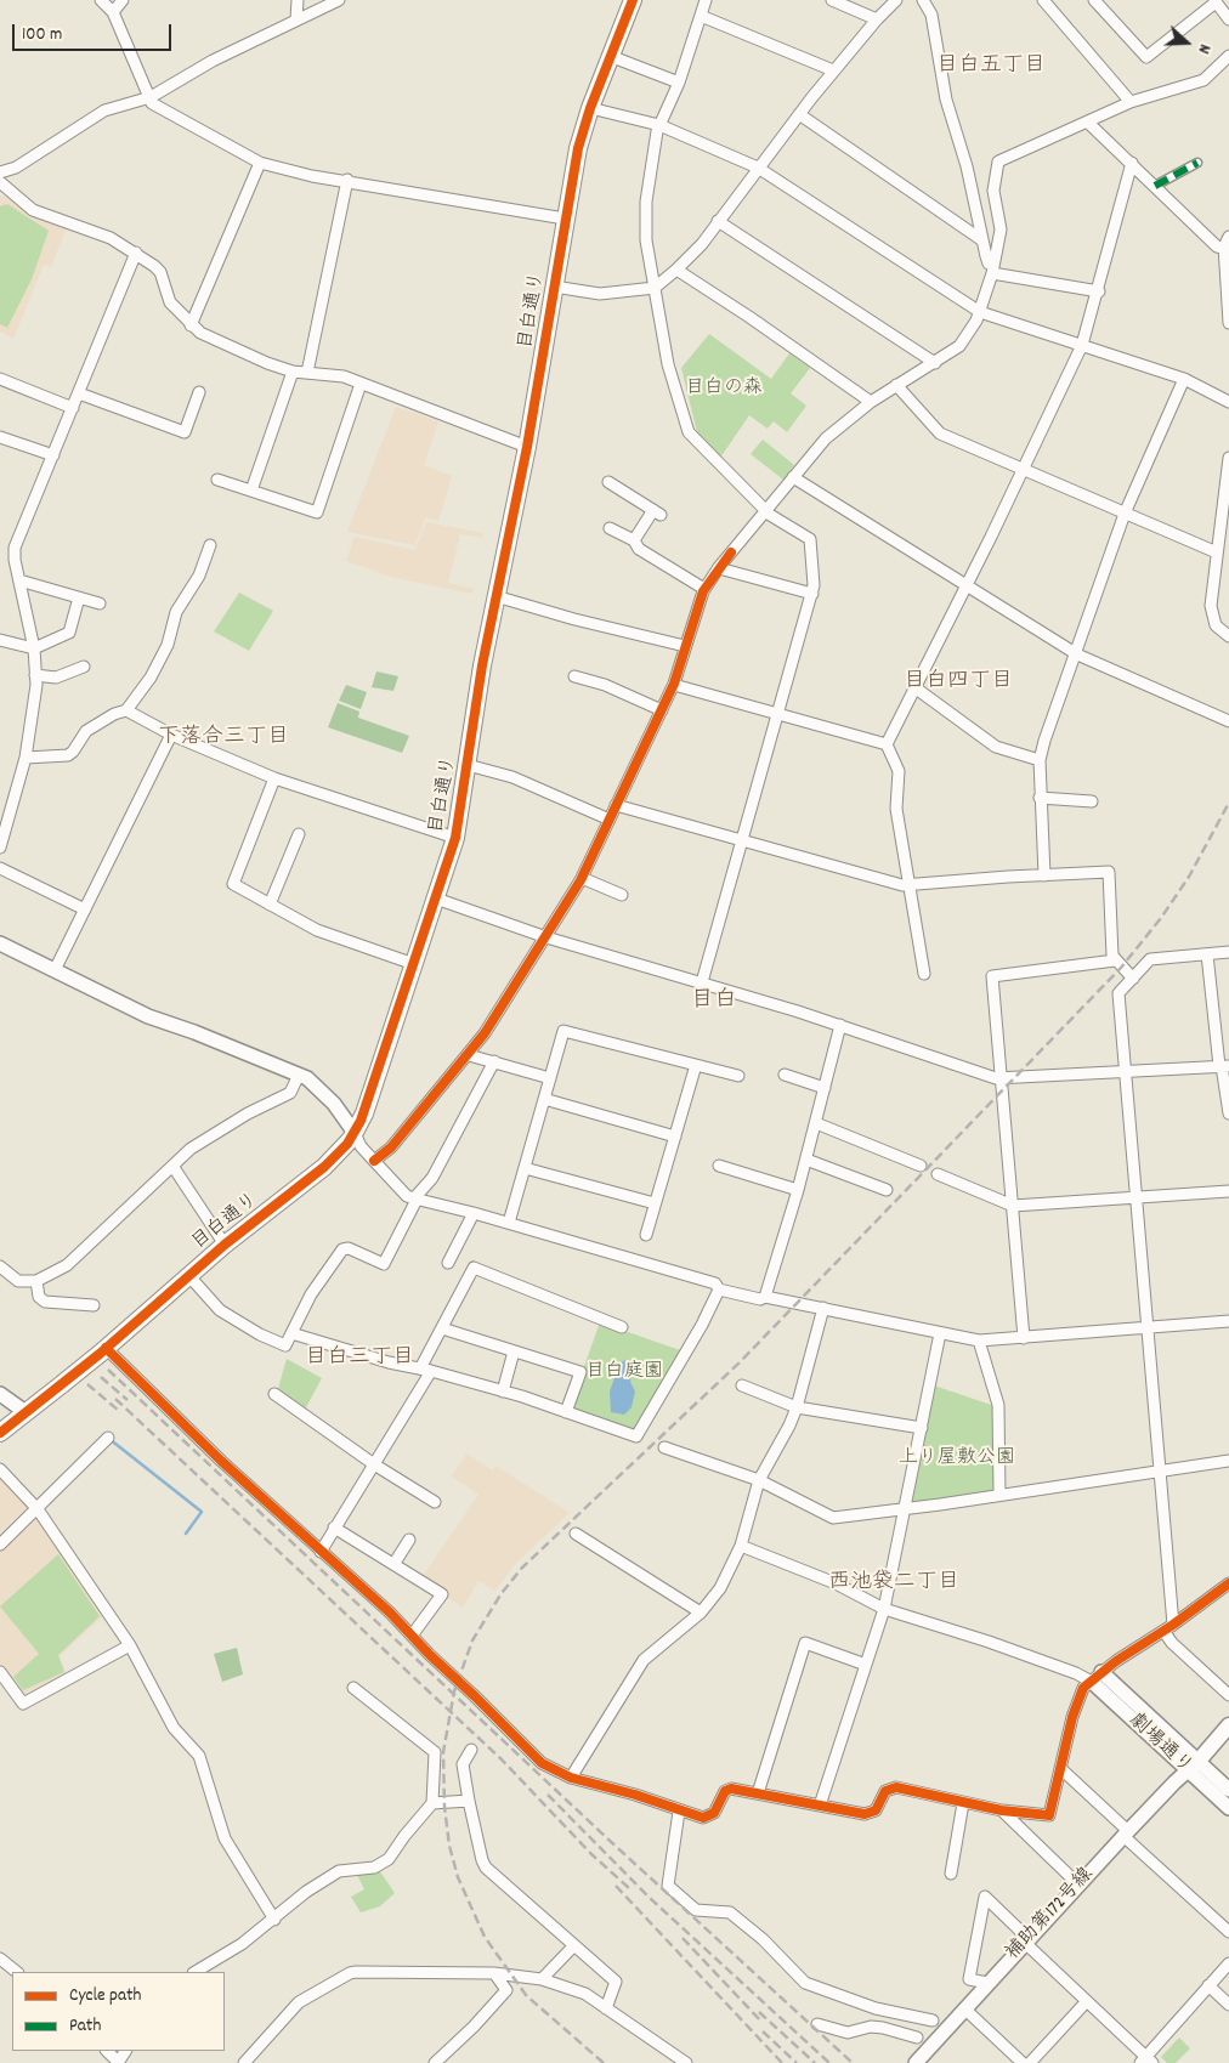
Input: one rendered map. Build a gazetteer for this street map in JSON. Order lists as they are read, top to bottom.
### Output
{
  "streets": {
    "main road": ["目白通り"],
    "street": ["劇場通り", "補助第172号線"]
  },
  "crossings": [
    ["劇場通り", "補助第172号線"]
  ],
  "districts": [
    "目白五丁目",
    "目白四丁目",
    "下落合三丁目",
    "目白",
    "目白三丁目",
    "西池袋二丁目"
  ],
  "parks": ["目白の森", "目白庭園", "上り屋敷公園"],
  "legend": ["Cycle path", "Path"],
  "scale_bar": "100 m",
  "north": "right"
}
